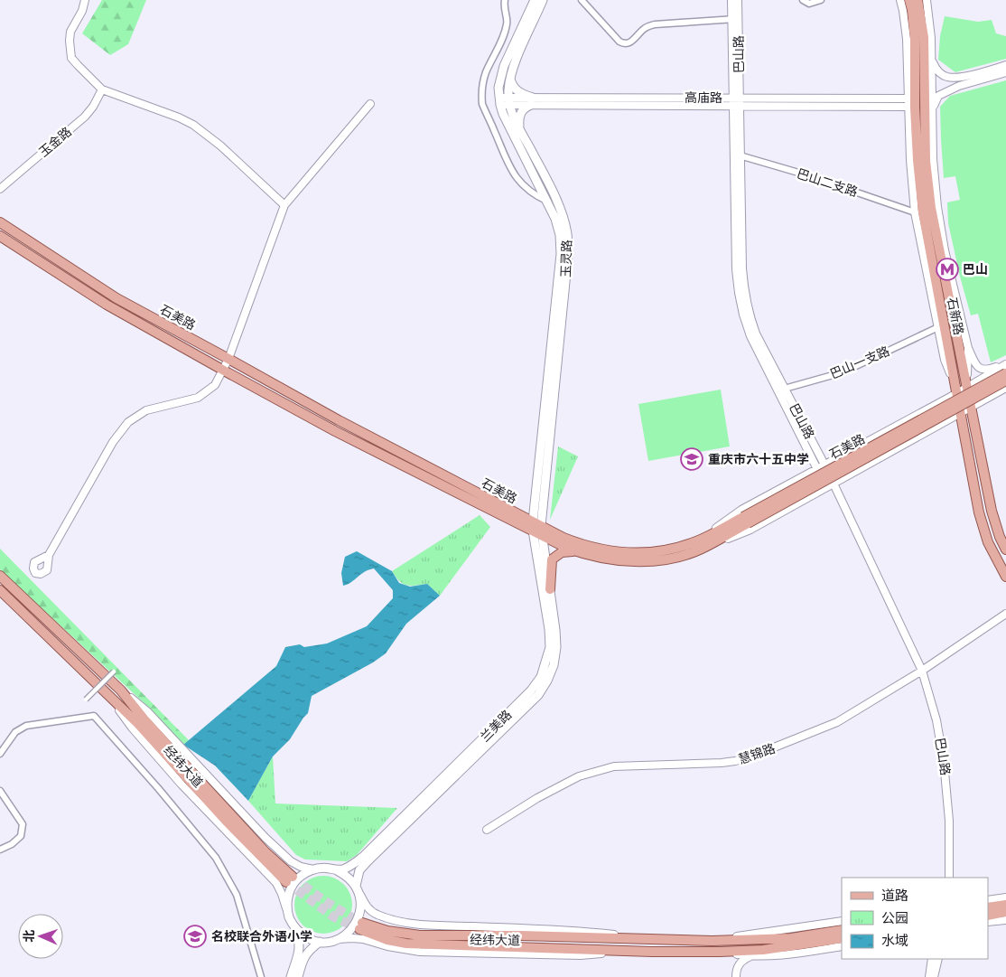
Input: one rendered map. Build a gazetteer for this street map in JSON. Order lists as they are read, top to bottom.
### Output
{
  "streets": {
    "main road": [
      "玉灵路",
      "石新路",
      "石美路",
      "兰美路",
      "经纬大道"
    ],
    "street": [
      "巴山路",
      "高庙路",
      "玉金路",
      "巴山二支路",
      "巴山一支路",
      "慧锦路"
    ]
  },
  "crossings": [
    ["巴山路", "高庙路"],
    ["巴山路", "巴山二支路"],
    ["巴山路", "巴山一支路"],
    ["巴山路", "慧锦路"],
    ["高庙路", "玉灵路"],
    ["玉灵路", "石美路"],
    ["玉灵路", "兰美路"],
    ["石美路", "兰美路"],
    ["兰美路", "经纬大道"]
  ],
  "places": {
    "metro station": ["巴山"],
    "school or university": ["重庆市六十五中学", "名校联合外语小学"]
  },
  "legend": ["道路", "公园", "水域"],
  "north": "left"
}
